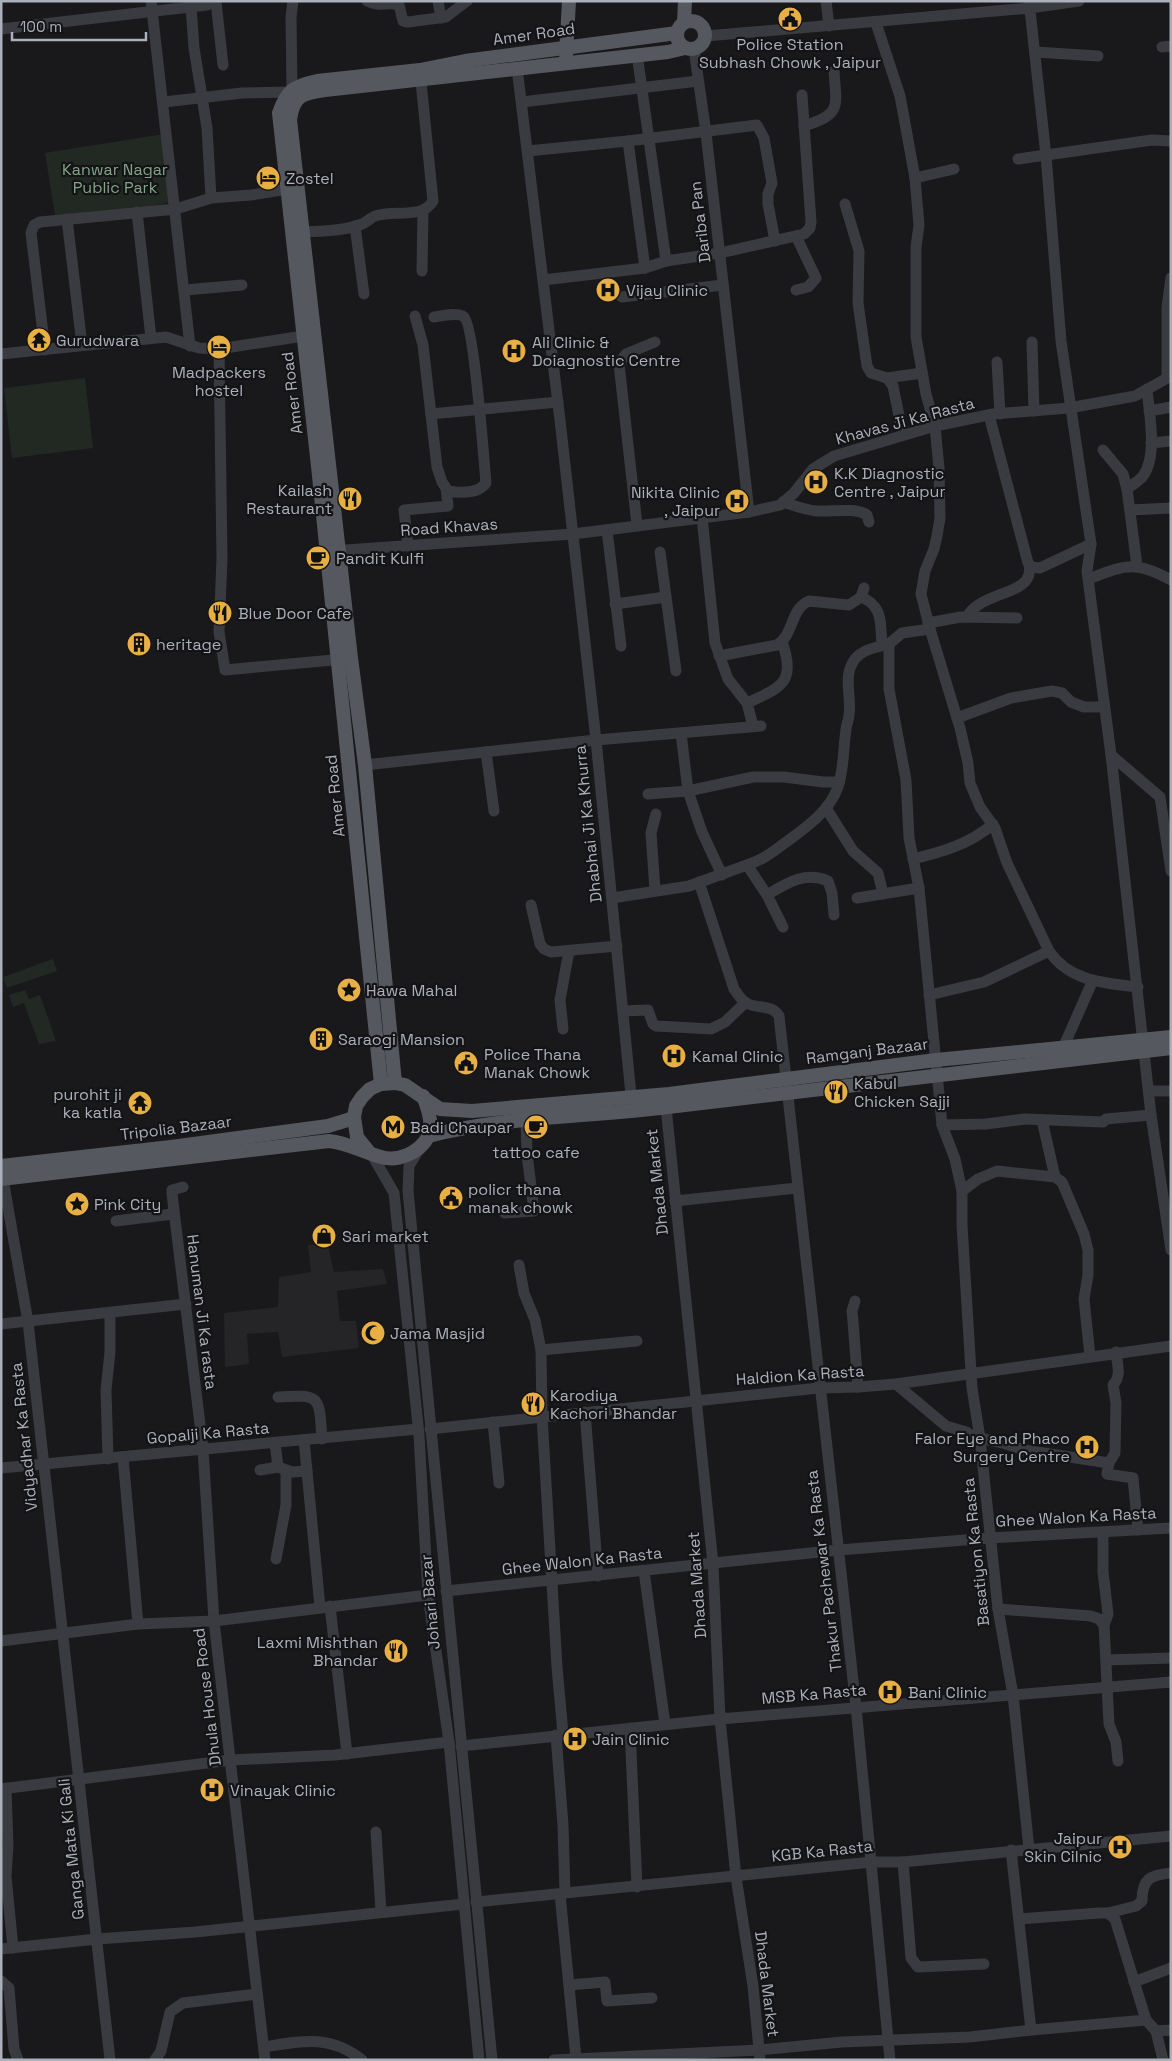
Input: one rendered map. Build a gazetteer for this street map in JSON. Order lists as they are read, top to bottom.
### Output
{
  "streets": {
    "main road": ["Amer Road", "Ramganj Bazaar", "Tripolia Bazaar"],
    "street": [
      "Dariba Pan",
      "Khavas Ji Ka Rasta",
      "Road Khavas",
      "Dhabhai Ji Ka Khurra",
      "Dhada Market",
      "Hanuman Ji Ka rasta",
      "Haldion Ka Rasta",
      "Gopalji Ka Rasta",
      "Vidyadhar Ka Rasta",
      "Ghee Walon Ka Rasta",
      "Basatiyon Ka Rasta",
      "Thakur Pachewar Ka Rasta",
      "Johari Bazar",
      "MSB Ka Rasta",
      "Dhula House Road",
      "Ganga Mata Ki Gali",
      "KGB Ka Rasta"
    ]
  },
  "crossings": [
    ["Amer Road", "Dariba Pan"],
    ["Amer Road", "Road Khavas"],
    ["Amer Road", "Dhabhai Ji Ka Khurra"],
    ["Amer Road", "Ramganj Bazaar"],
    ["Amer Road", "Tripolia Bazaar"],
    ["Amer Road", "Johari Bazar"],
    ["Dariba Pan", "Khavas Ji Ka Rasta"],
    ["Khavas Ji Ka Rasta", "Road Khavas"],
    ["Khavas Ji Ka Rasta", "Dhabhai Ji Ka Khurra"],
    ["Road Khavas", "Dhabhai Ji Ka Khurra"],
    ["Dhabhai Ji Ka Khurra", "Ramganj Bazaar"],
    ["Ramganj Bazaar", "Tripolia Bazaar"],
    ["Ramganj Bazaar", "Dhada Market"],
    ["Ramganj Bazaar", "Basatiyon Ka Rasta"],
    ["Ramganj Bazaar", "Thakur Pachewar Ka Rasta"],
    ["Ramganj Bazaar", "Johari Bazar"],
    ["Tripolia Bazaar", "Vidyadhar Ka Rasta"],
    ["Tripolia Bazaar", "Johari Bazar"],
    ["Dhada Market", "Haldion Ka Rasta"],
    ["Dhada Market", "Ghee Walon Ka Rasta"],
    ["Dhada Market", "MSB Ka Rasta"],
    ["Dhada Market", "KGB Ka Rasta"],
    ["Hanuman Ji Ka rasta", "Gopalji Ka Rasta"],
    ["Hanuman Ji Ka rasta", "Dhula House Road"],
    ["Haldion Ka Rasta", "Basatiyon Ka Rasta"],
    ["Haldion Ka Rasta", "Thakur Pachewar Ka Rasta"],
    ["Haldion Ka Rasta", "Johari Bazar"],
    ["Gopalji Ka Rasta", "Vidyadhar Ka Rasta"],
    ["Gopalji Ka Rasta", "Johari Bazar"],
    ["Gopalji Ka Rasta", "Dhula House Road"],
    ["Vidyadhar Ka Rasta", "Ganga Mata Ki Gali"],
    ["Ghee Walon Ka Rasta", "Basatiyon Ka Rasta"],
    ["Ghee Walon Ka Rasta", "Thakur Pachewar Ka Rasta"],
    ["Ghee Walon Ka Rasta", "Johari Bazar"],
    ["Basatiyon Ka Rasta", "MSB Ka Rasta"],
    ["Basatiyon Ka Rasta", "KGB Ka Rasta"],
    ["Thakur Pachewar Ka Rasta", "MSB Ka Rasta"],
    ["Thakur Pachewar Ka Rasta", "KGB Ka Rasta"],
    ["Johari Bazar", "MSB Ka Rasta"],
    ["Johari Bazar", "KGB Ka Rasta"],
    ["MSB Ka Rasta", "Dhula House Road"],
    ["MSB Ka Rasta", "Ganga Mata Ki Gali"],
    ["Dhula House Road", "KGB Ka Rasta"],
    ["Ganga Mata Ki Gali", "KGB Ka Rasta"]
  ],
  "parks": ["Kanwar Nagar Public Park"],
  "places": {
    "public building": ["Police Station Subhash Chowk , Jaipur", "Police Thana Manak Chowk", "policr thana manak chowk"],
    "hotel": ["Zostel", "Madpackers hostel"],
    "hospital": [
      "Vijay Clinic",
      "Ali Clinic & Doiagnostic Centre",
      "K.K Diagnostic Centre , Jaipur",
      "Nikita Clinic , Jaipur",
      "Kamal Clinic",
      "Falor Eye and Phaco Surgery Centre",
      "Bani Clinic",
      "Jain Clinic",
      "Vinayak Clinic",
      "Jaipur Skin Cilnic"
    ],
    "temple": ["Gurudwara", "purohit ji ka katla"],
    "restaurant": [
      "Kailash Restaurant",
      "Blue Door Cafe",
      "Kabul Chicken Sajji",
      "Karodiya Kachori Bhandar",
      "Laxmi Mishthan Bhandar"
    ],
    "cafe": ["Pandit Kulfi", "tattoo cafe"],
    "building": ["heritage", "Saraogi Mansion"],
    "place": ["Hawa Mahal", "Pink City"],
    "metro station": ["Badi Chaupar"],
    "shop": ["Sari market"],
    "mosque": ["Jama Masjid"]
  },
  "scale_bar": "100 m"
}
